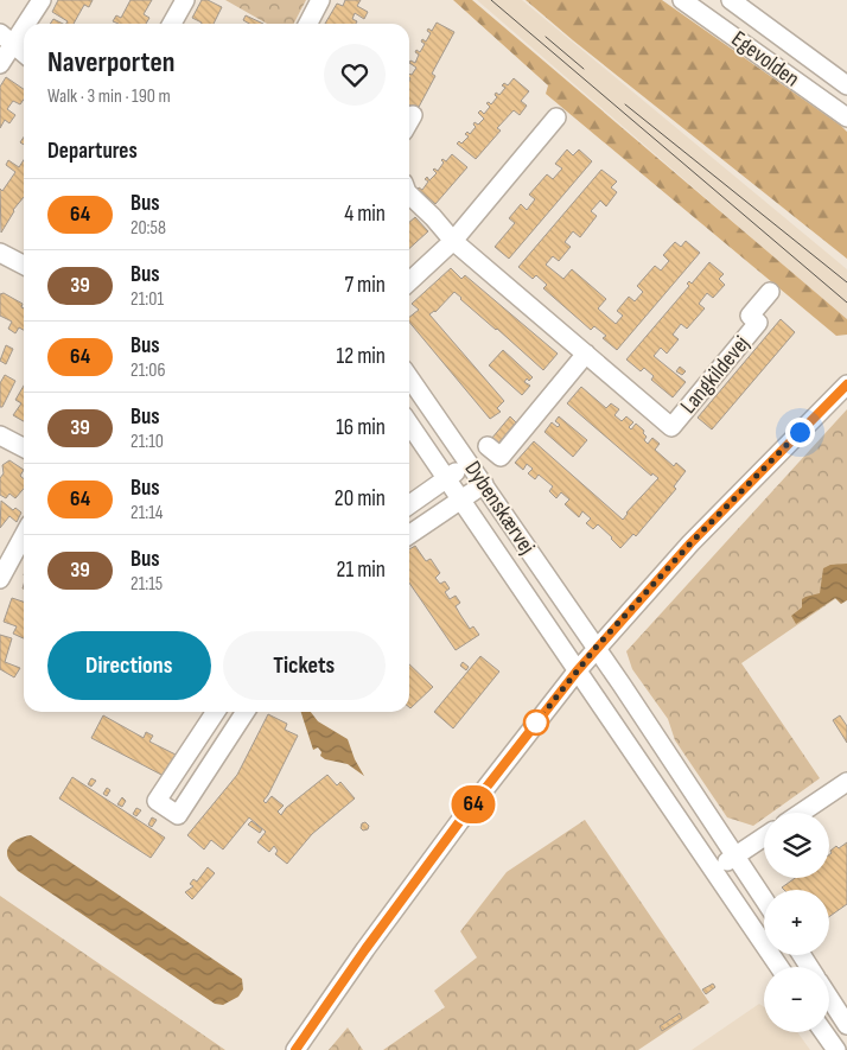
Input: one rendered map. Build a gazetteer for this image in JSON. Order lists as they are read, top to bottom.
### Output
{
  "streets": {
    "street": ["Egevolden", "Langkildevej", "Dybenskærvej"]
  },
  "lines": ["bus line 64"],
  "page": {
    "on_map": "64",
    "heading": [
      ["Naverporten", "Walk · 3 min · 190 m"],
      "Departures"
    ],
    "list": [
      {
        "mark": "64",
        "name": "Bus",
        "note": "20:58",
        "value": "4 min"
      },
      {
        "mark": "39",
        "name": "Bus",
        "note": "21:01",
        "value": "7 min"
      },
      {
        "mark": "64",
        "name": "Bus",
        "note": "21:06",
        "value": "12 min"
      },
      {
        "mark": "39",
        "name": "Bus",
        "note": "21:10",
        "value": "16 min"
      },
      {
        "mark": "64",
        "name": "Bus",
        "note": "21:14",
        "value": "20 min"
      },
      {
        "mark": "39",
        "name": "Bus",
        "note": "21:15",
        "value": "21 min"
      }
    ],
    "buttons": ["Directions", "Tickets"],
    "map_buttons": ["+", "−"]
  }
}
